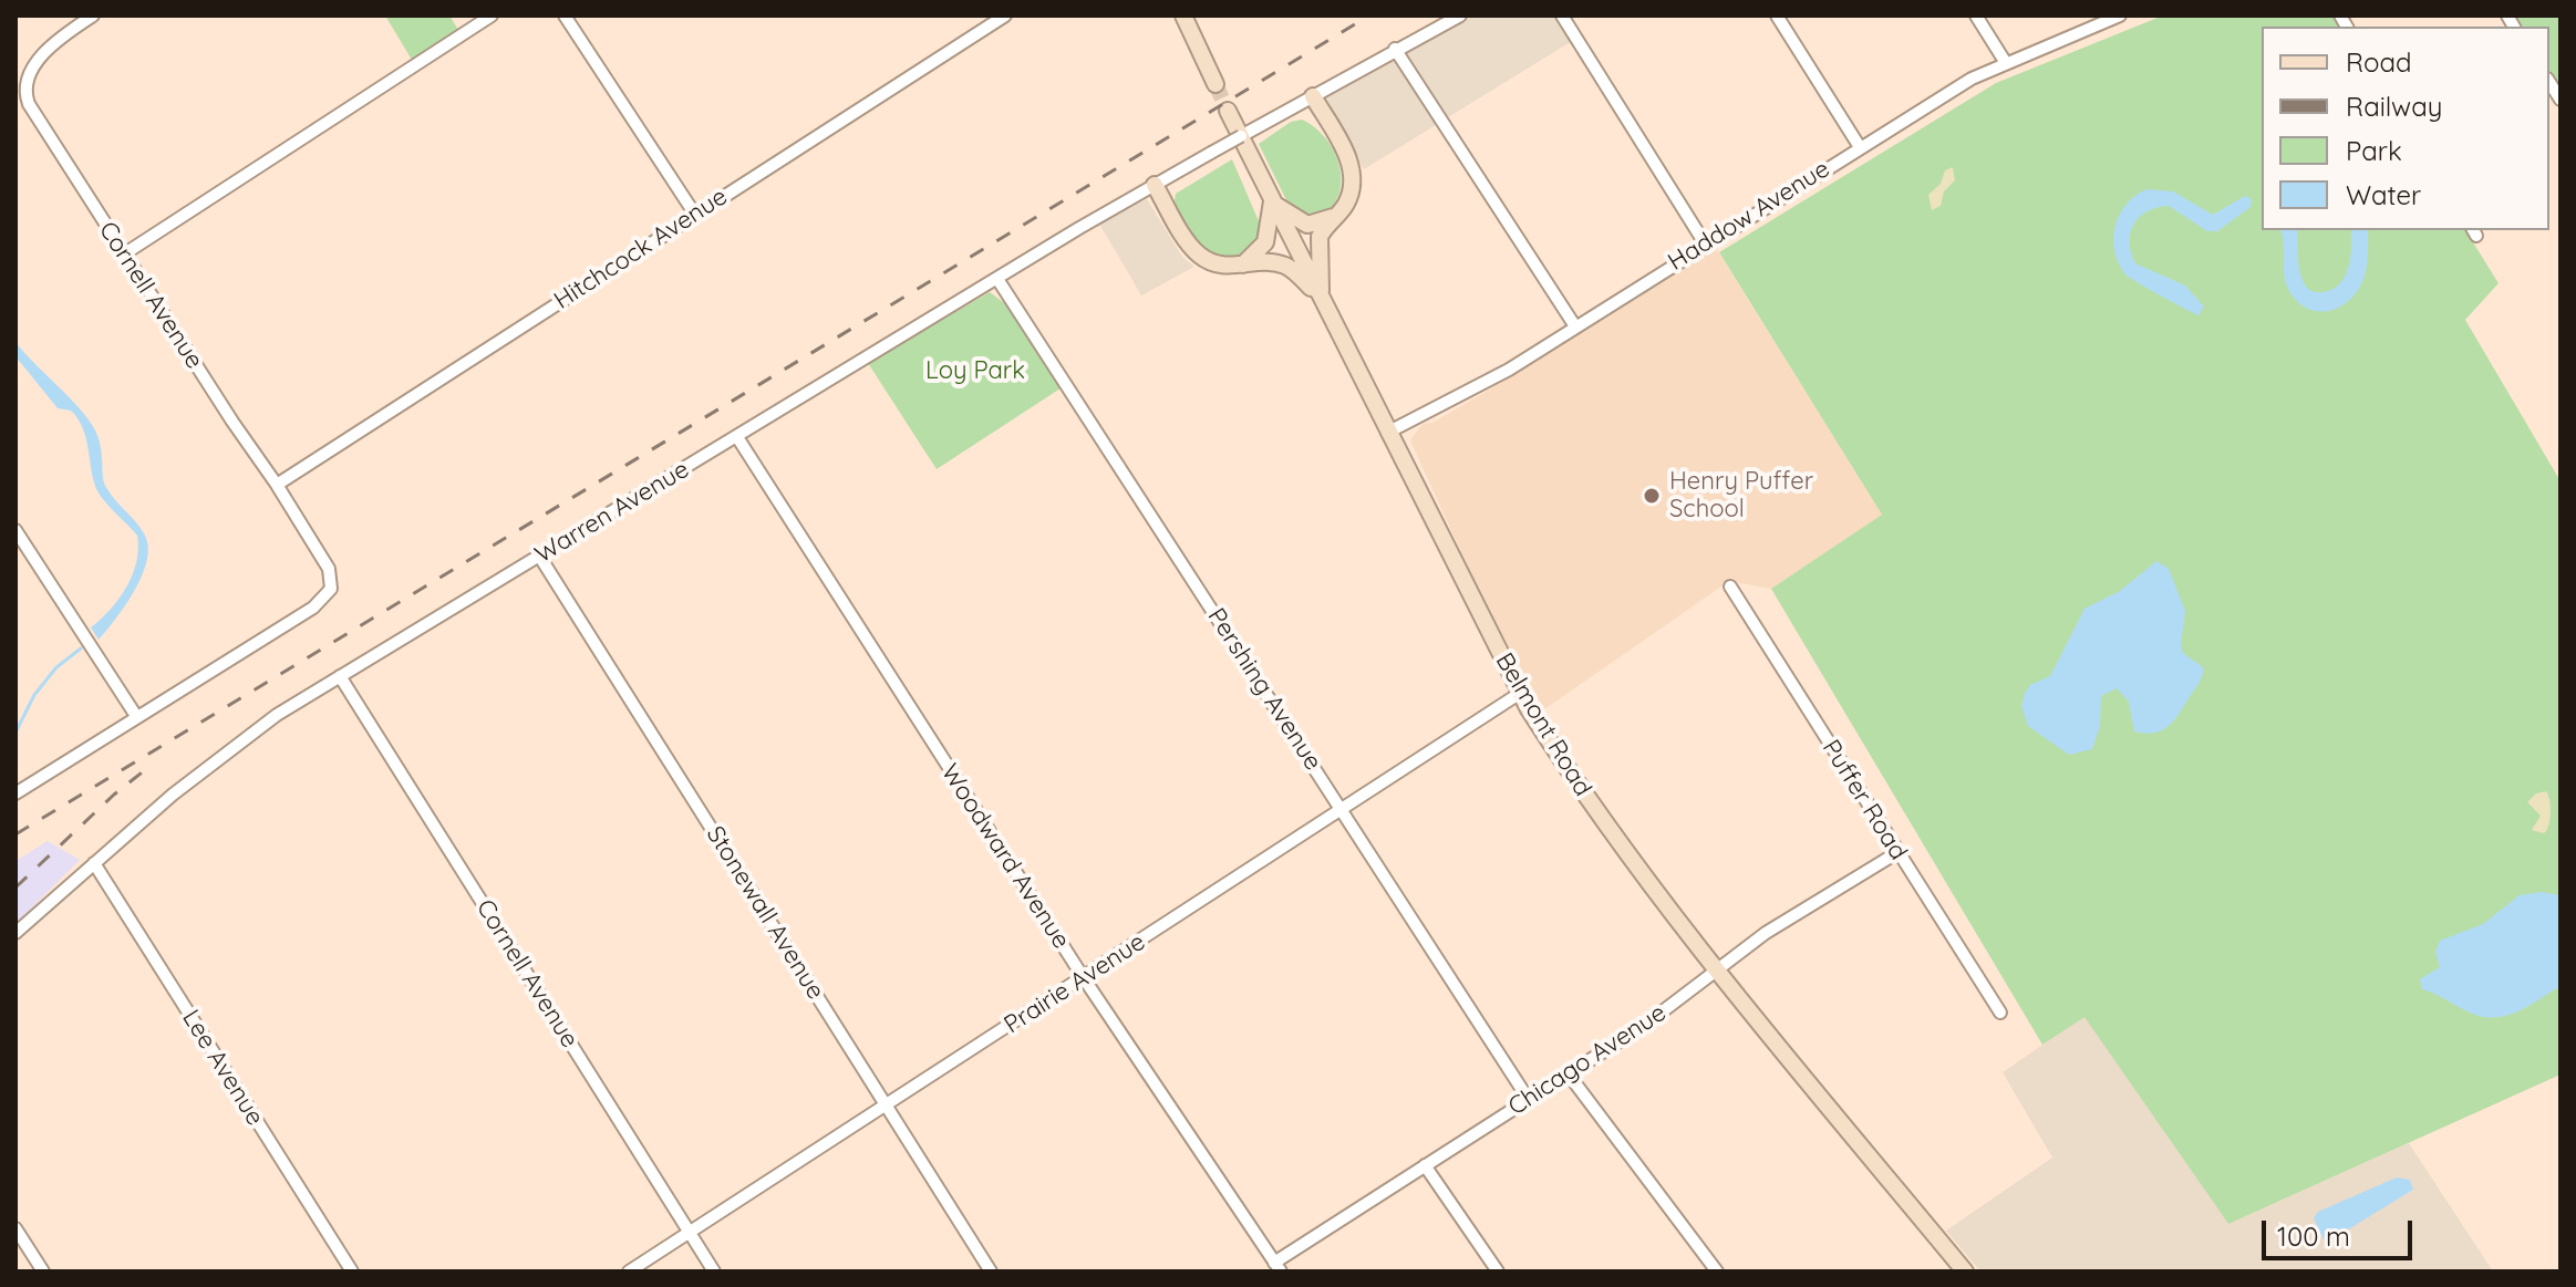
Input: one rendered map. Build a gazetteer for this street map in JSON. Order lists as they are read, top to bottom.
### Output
{
  "streets": {
    "main road": ["Belmont Road"],
    "street": [
      "Haddow Avenue",
      "Hitchcock Avenue",
      "Cornell Avenue",
      "Warren Avenue",
      "Pershing Avenue",
      "Puffer Road",
      "Woodward Avenue",
      "Stonewall Avenue",
      "Prairie Avenue",
      "Chicago Avenue",
      "Lee Avenue"
    ]
  },
  "crossings": [
    ["Haddow Avenue", "Belmont Road"],
    ["Hitchcock Avenue", "Cornell Avenue"],
    ["Cornell Avenue", "Warren Avenue"],
    ["Cornell Avenue", "Prairie Avenue"],
    ["Warren Avenue", "Pershing Avenue"],
    ["Warren Avenue", "Woodward Avenue"],
    ["Warren Avenue", "Stonewall Avenue"],
    ["Warren Avenue", "Lee Avenue"],
    ["Pershing Avenue", "Prairie Avenue"],
    ["Pershing Avenue", "Chicago Avenue"],
    ["Belmont Road", "Prairie Avenue"],
    ["Belmont Road", "Chicago Avenue"],
    ["Puffer Road", "Chicago Avenue"],
    ["Woodward Avenue", "Prairie Avenue"],
    ["Woodward Avenue", "Chicago Avenue"],
    ["Stonewall Avenue", "Prairie Avenue"]
  ],
  "parks": ["Loy Park"],
  "places": ["Henry Puffer School"],
  "legend": [
    "Road",
    "Railway",
    "Park",
    "Water"
  ],
  "scale_bar": "100 m"
}
